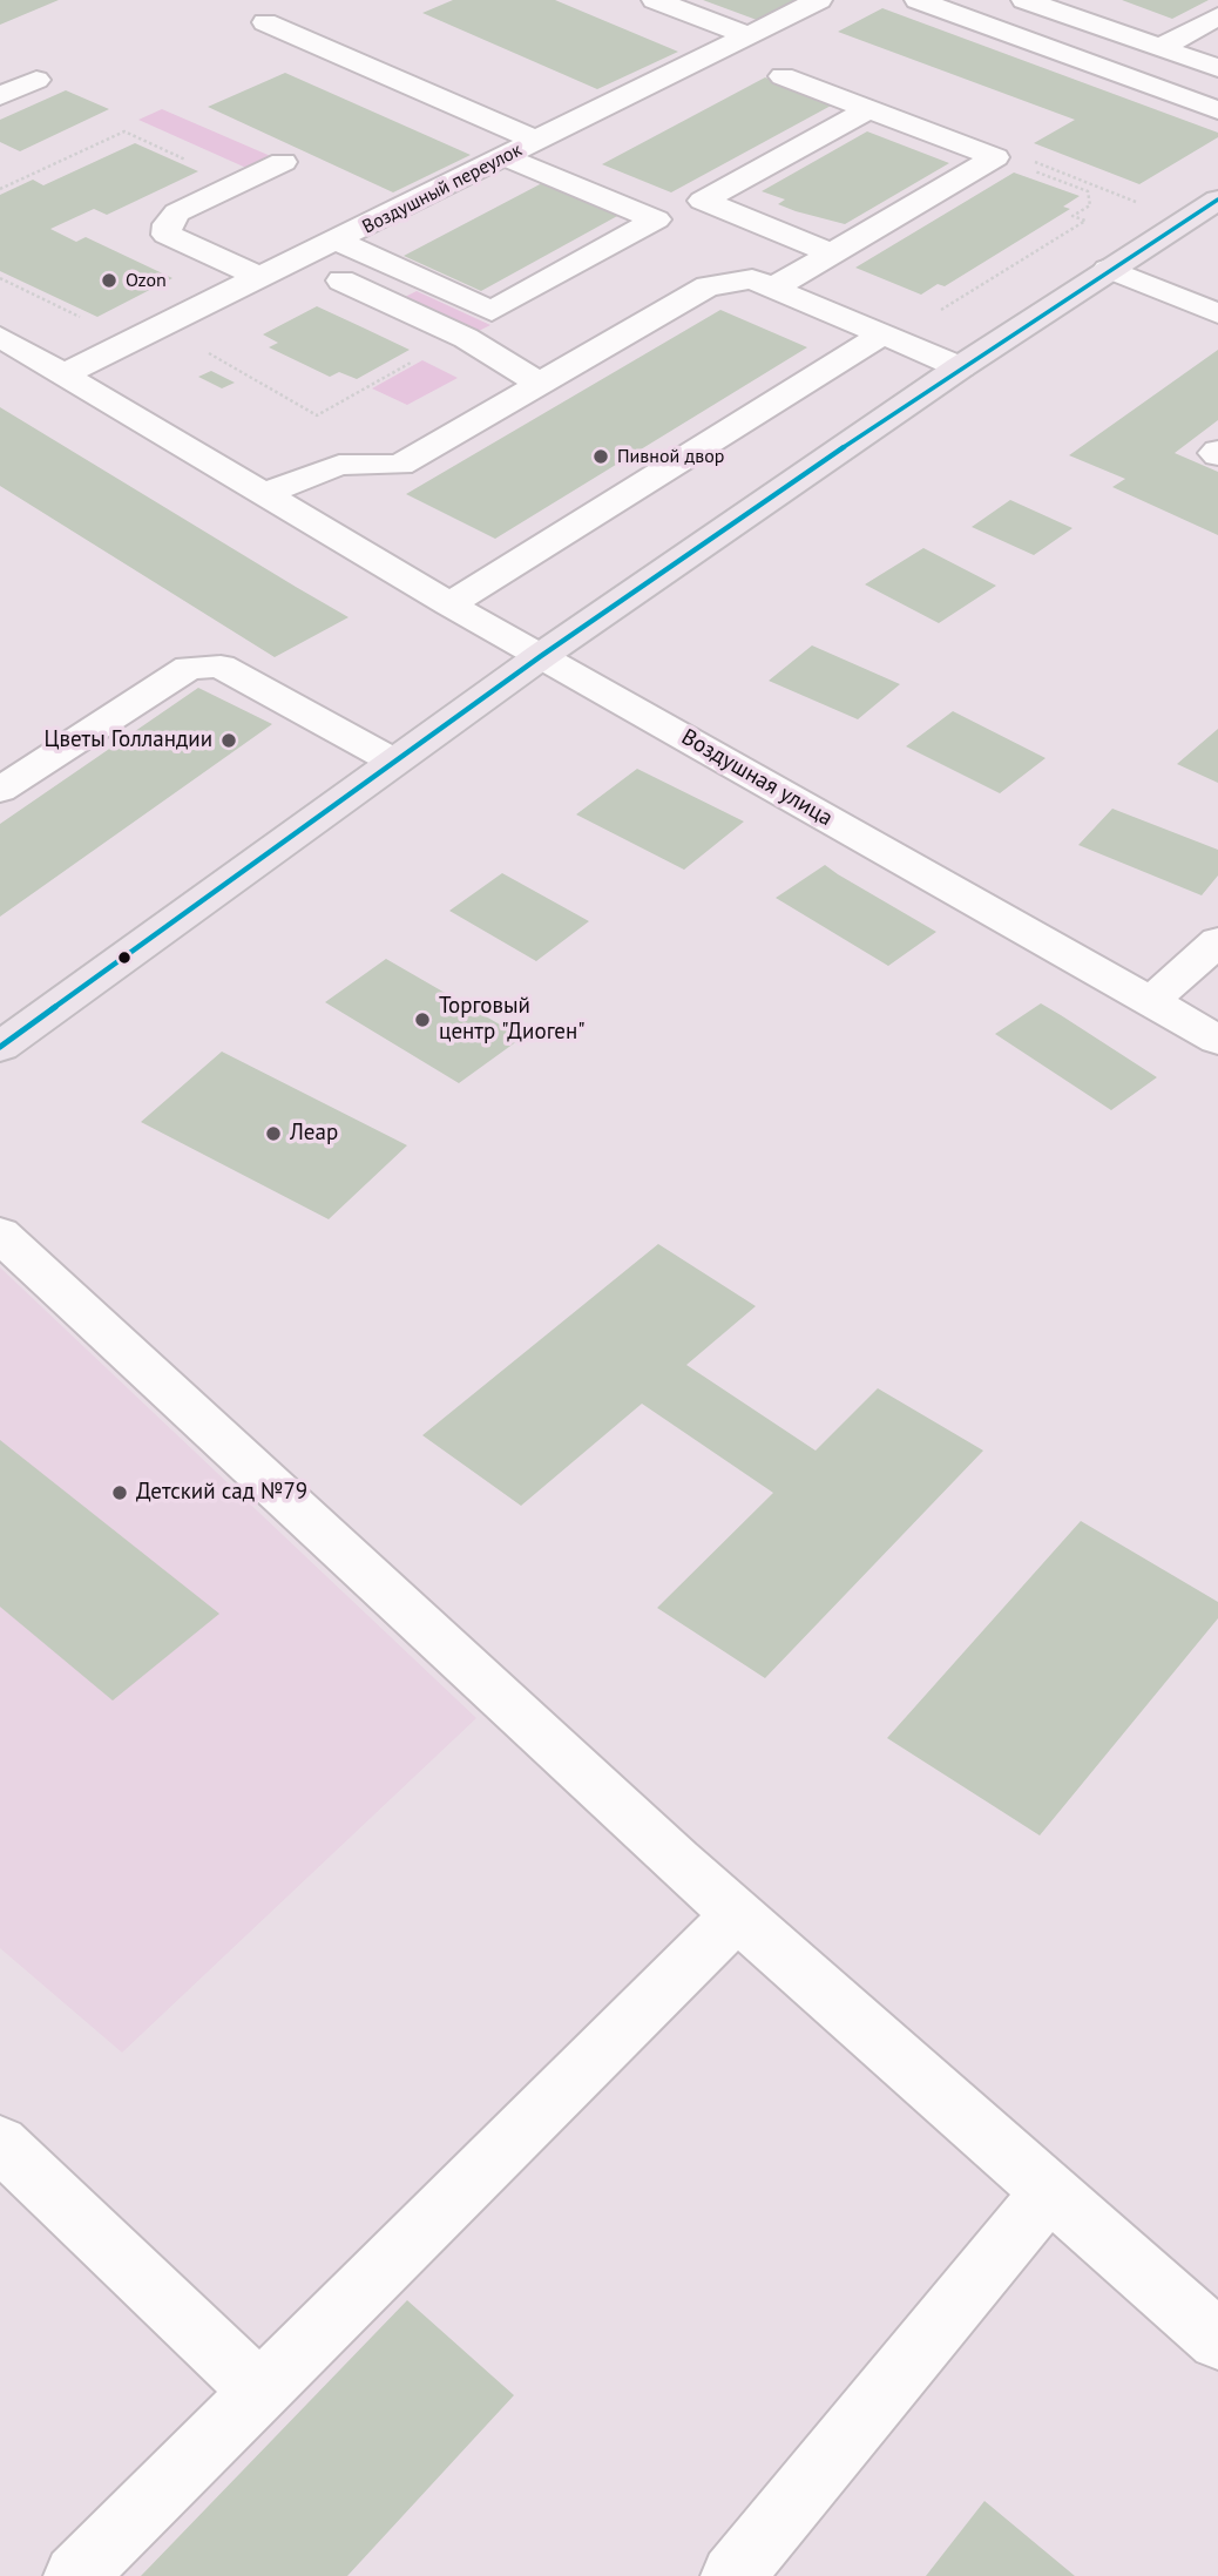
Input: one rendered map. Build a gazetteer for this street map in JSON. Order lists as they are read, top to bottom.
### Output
{
  "streets": {
    "street": ["Воздушный переулок", "Воздушная улица"]
  },
  "crossings": [
    ["Воздушный переулок", "Воздушная улица"]
  ],
  "places": [
    "Ozon",
    "Пивной двор",
    "Цветы Голландии",
    "Торговый центр \"Диоген\"",
    "Леар",
    "Детский сад №79"
  ]
}
